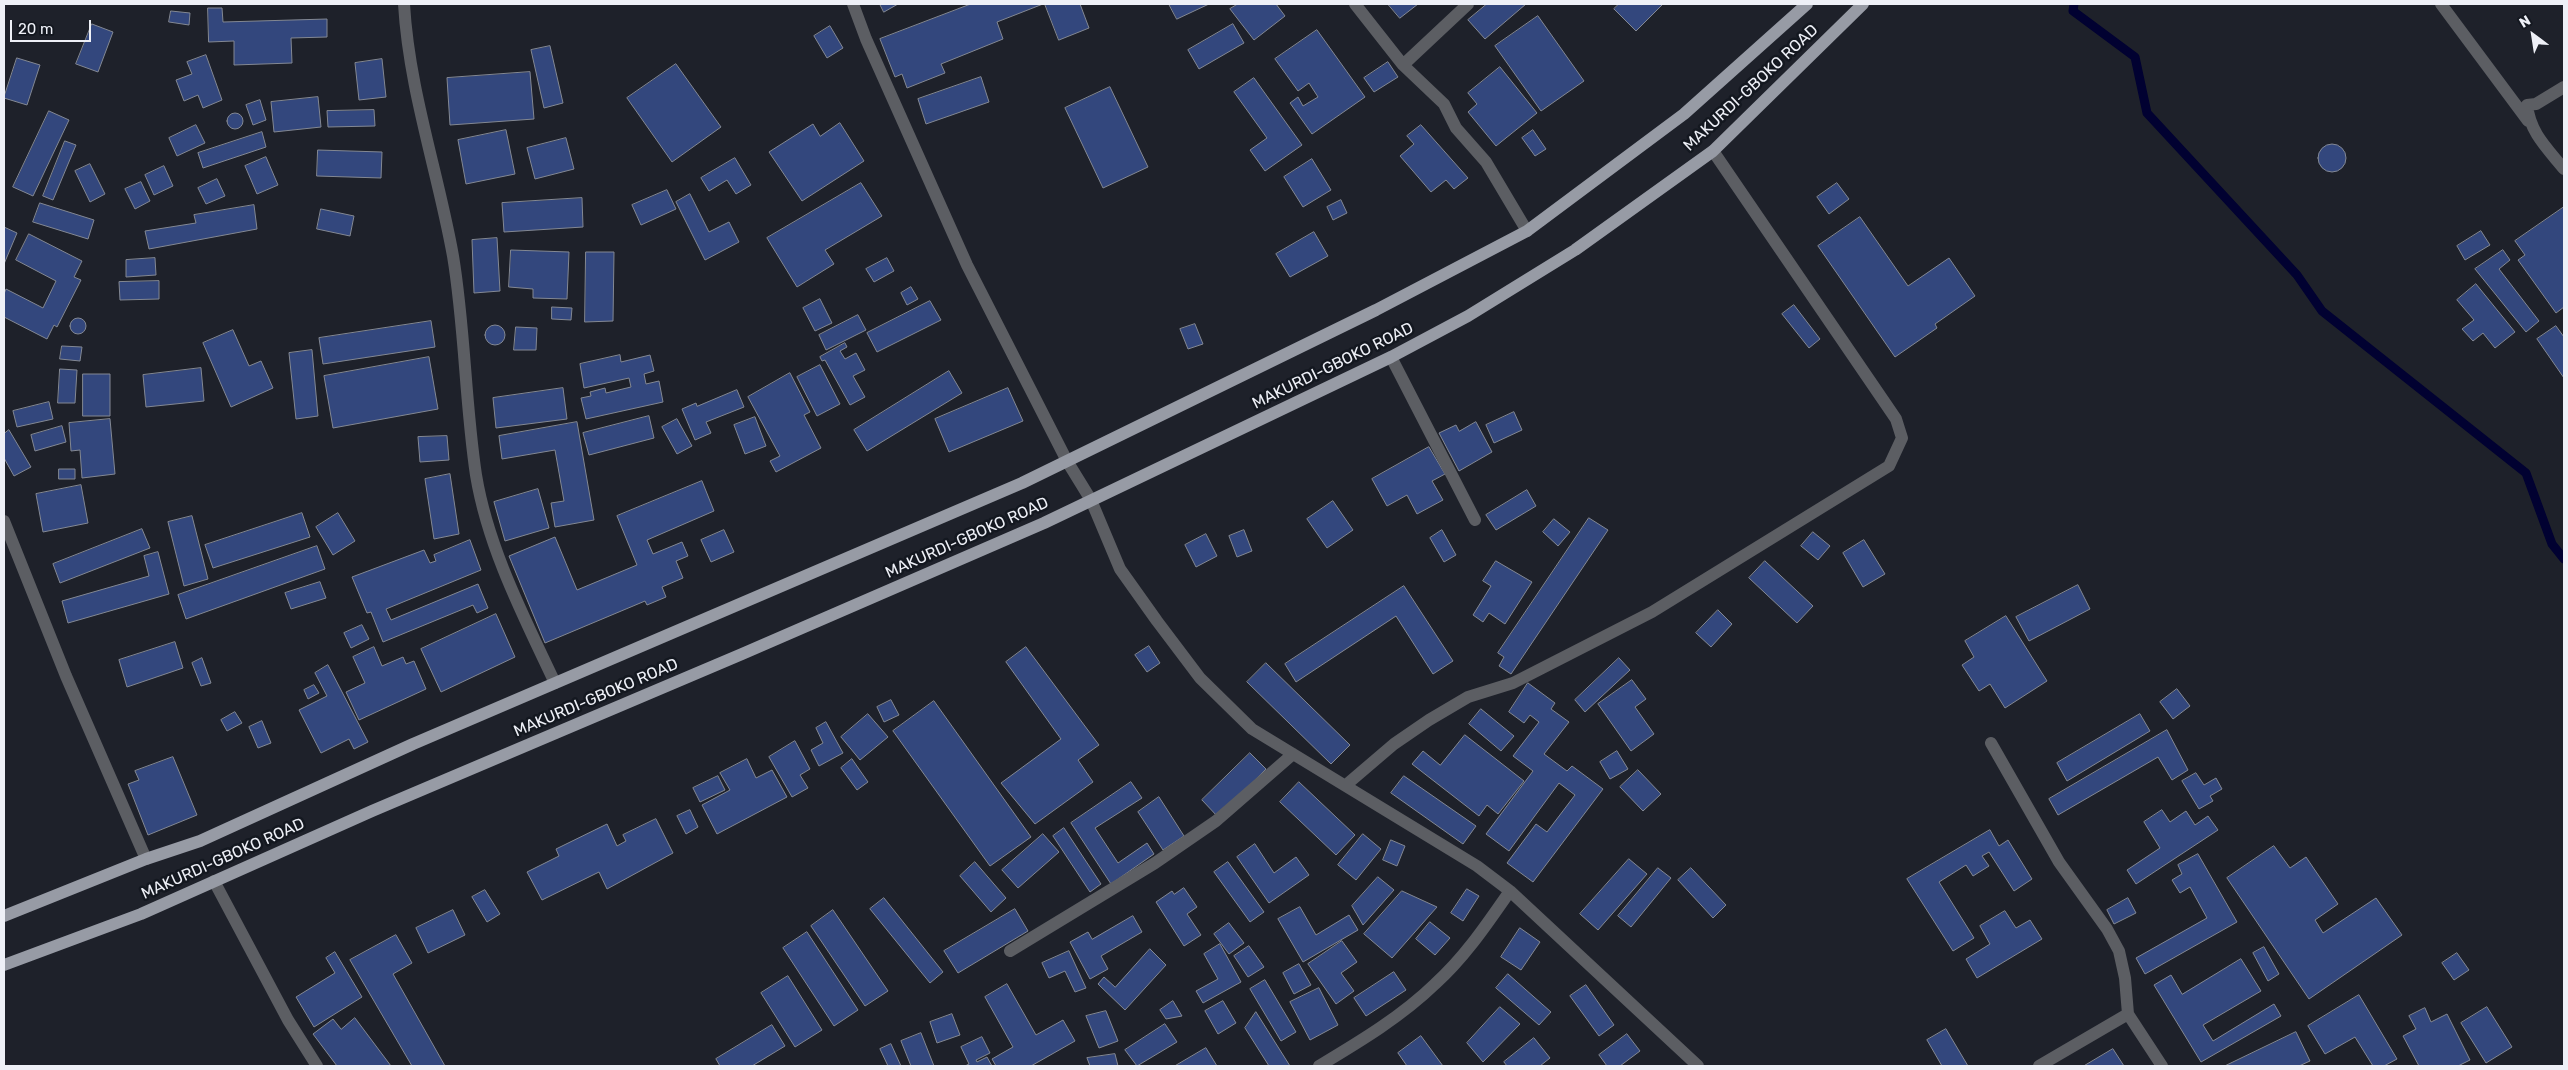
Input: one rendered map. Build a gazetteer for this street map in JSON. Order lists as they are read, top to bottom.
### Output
{
  "streets": {
    "main road": ["MAKURDI-GBOKO ROAD"]
  },
  "scale_bar": "20 m",
  "north": "top left"
}
